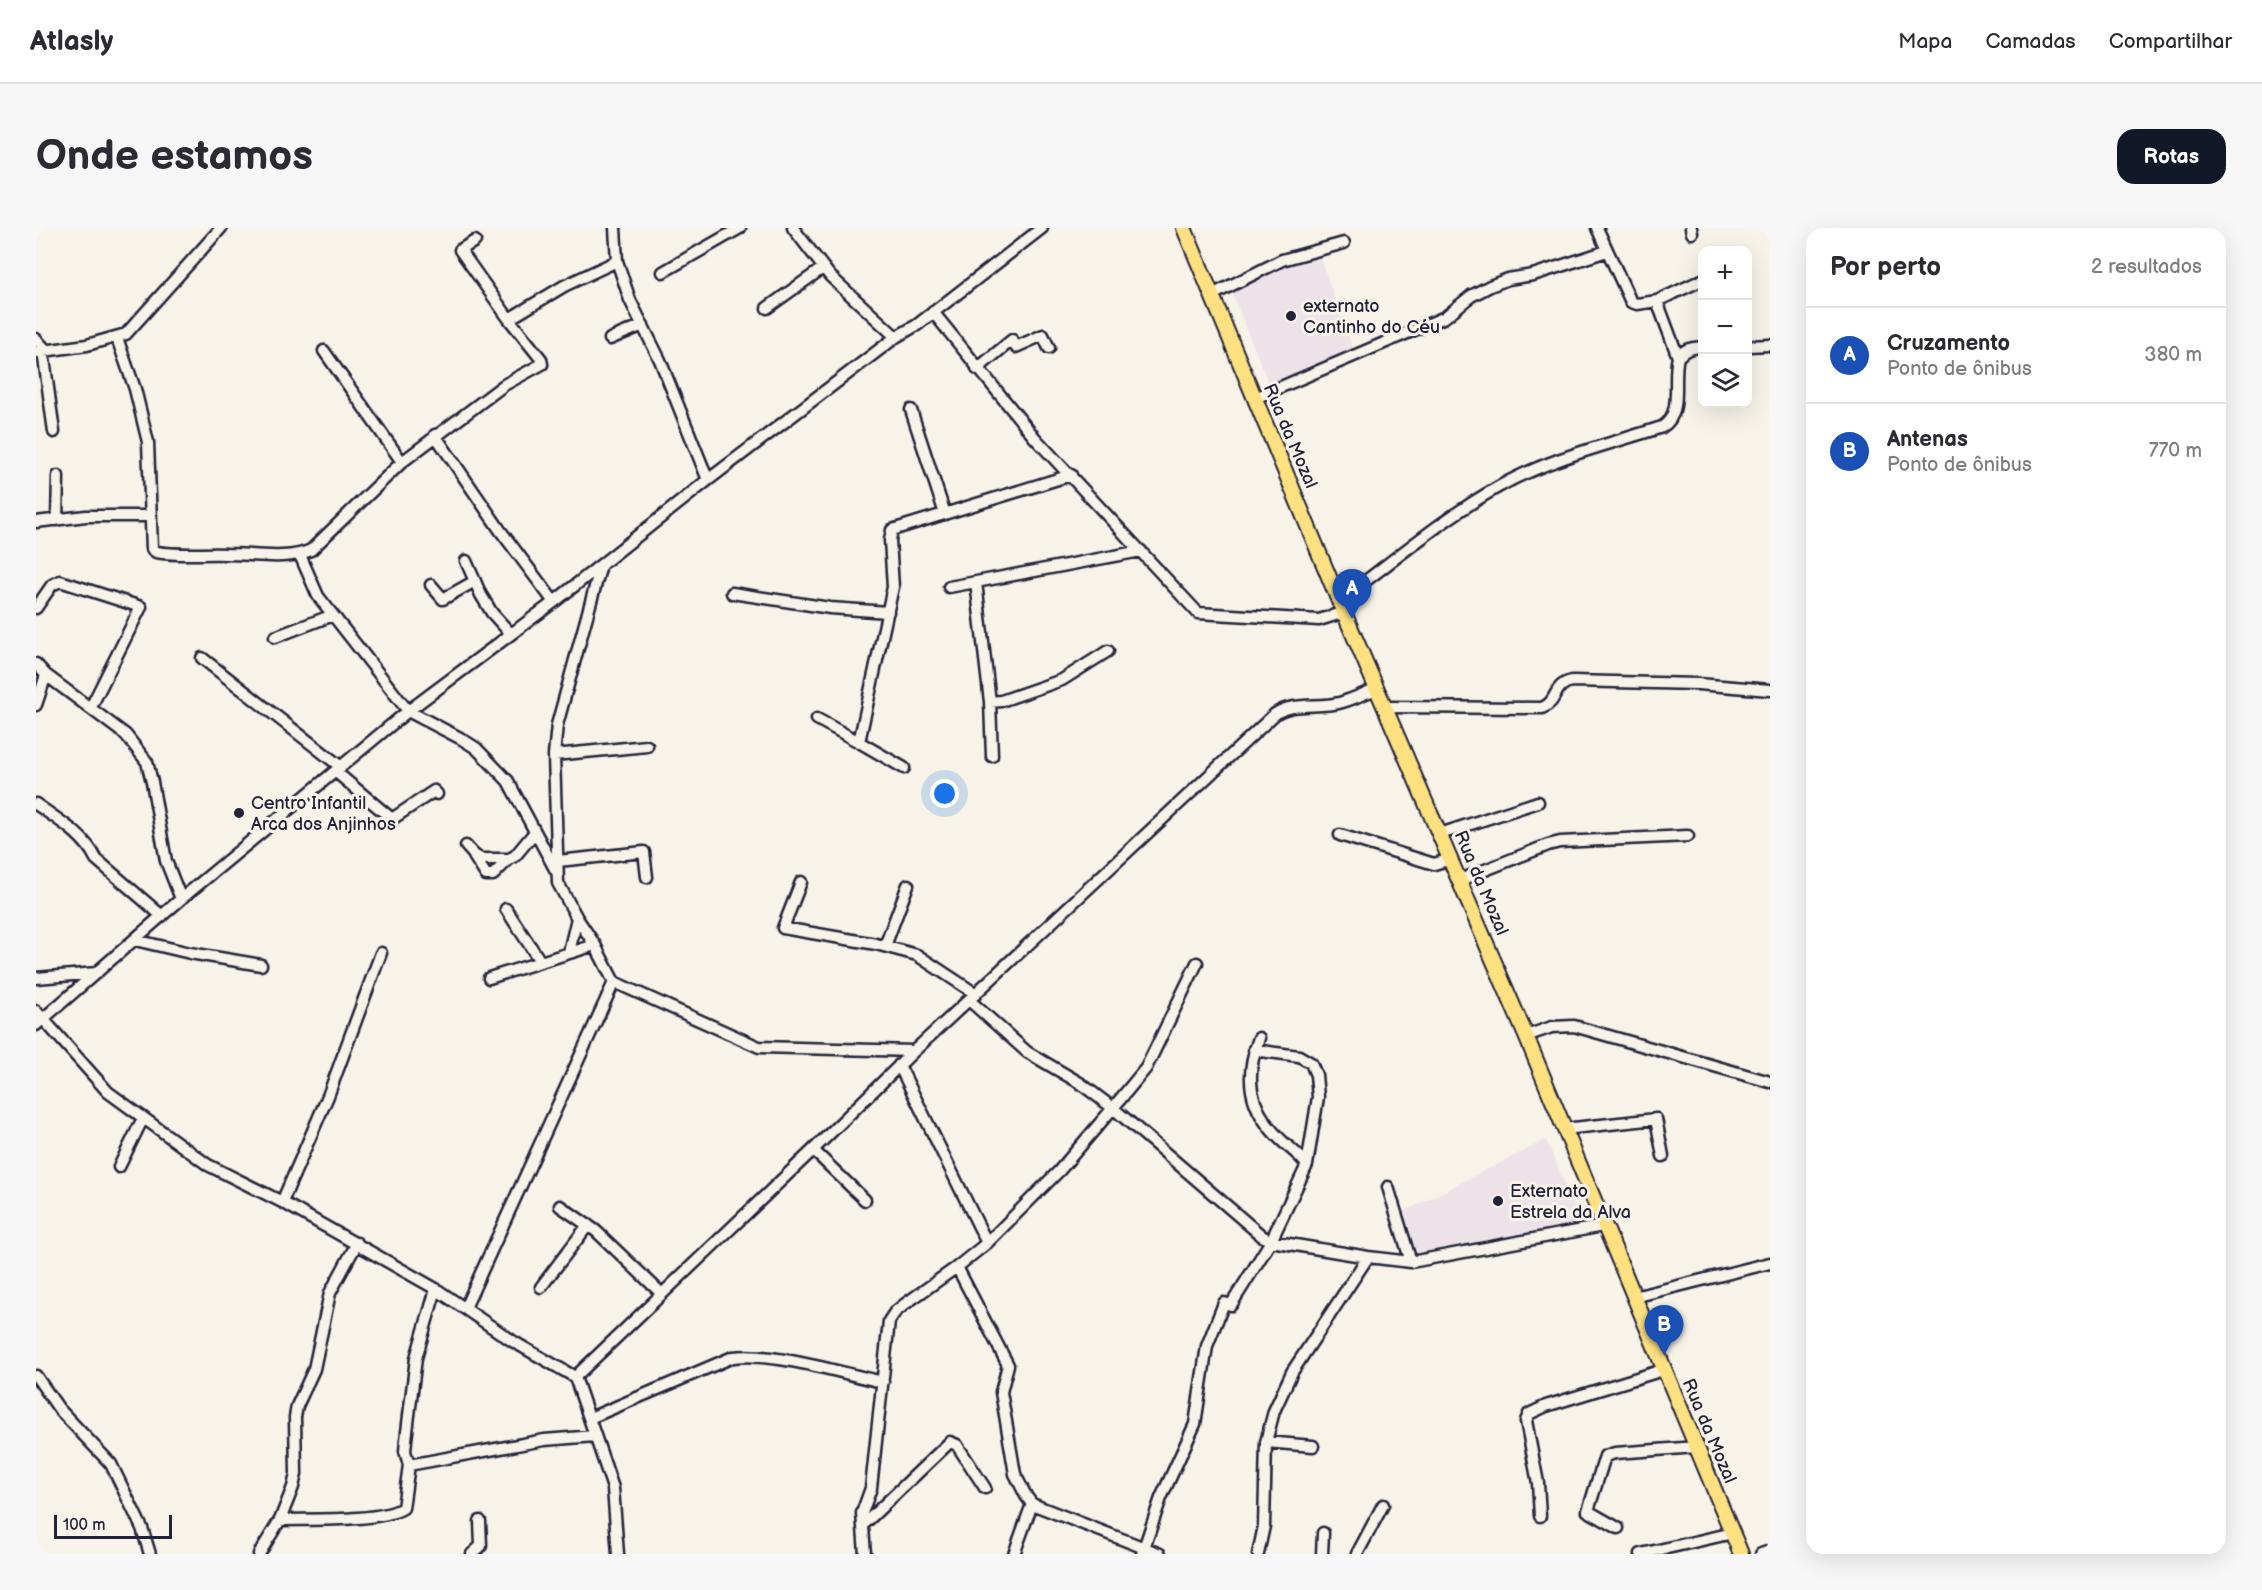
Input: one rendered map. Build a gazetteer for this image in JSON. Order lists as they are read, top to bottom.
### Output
{
  "streets": {
    "main road": ["Rua da Mozal"]
  },
  "places": ["externato Cantinho do Céu", "Centro Infantil Arca dos Anjinhos", "Externato Estrela da Alva"],
  "scale_bar": "100 m",
  "page": {
    "header": "Atlasly",
    "nav": ["Mapa", "Camadas", "Compartilhar"],
    "buttons": "Rotas",
    "title": "Onde estamos",
    "heading": ["Por perto", "2 resultados"],
    "map_buttons": ["+", "−"],
    "list": [
      {
        "mark": "A",
        "name": "Cruzamento",
        "note": "Ponto de ônibus",
        "value": "380 m"
      },
      {
        "mark": "B",
        "name": "Antenas",
        "note": "Ponto de ônibus",
        "value": "770 m"
      }
    ],
    "pins": ["A", "B"],
    "scale": "100 m"
  }
}
